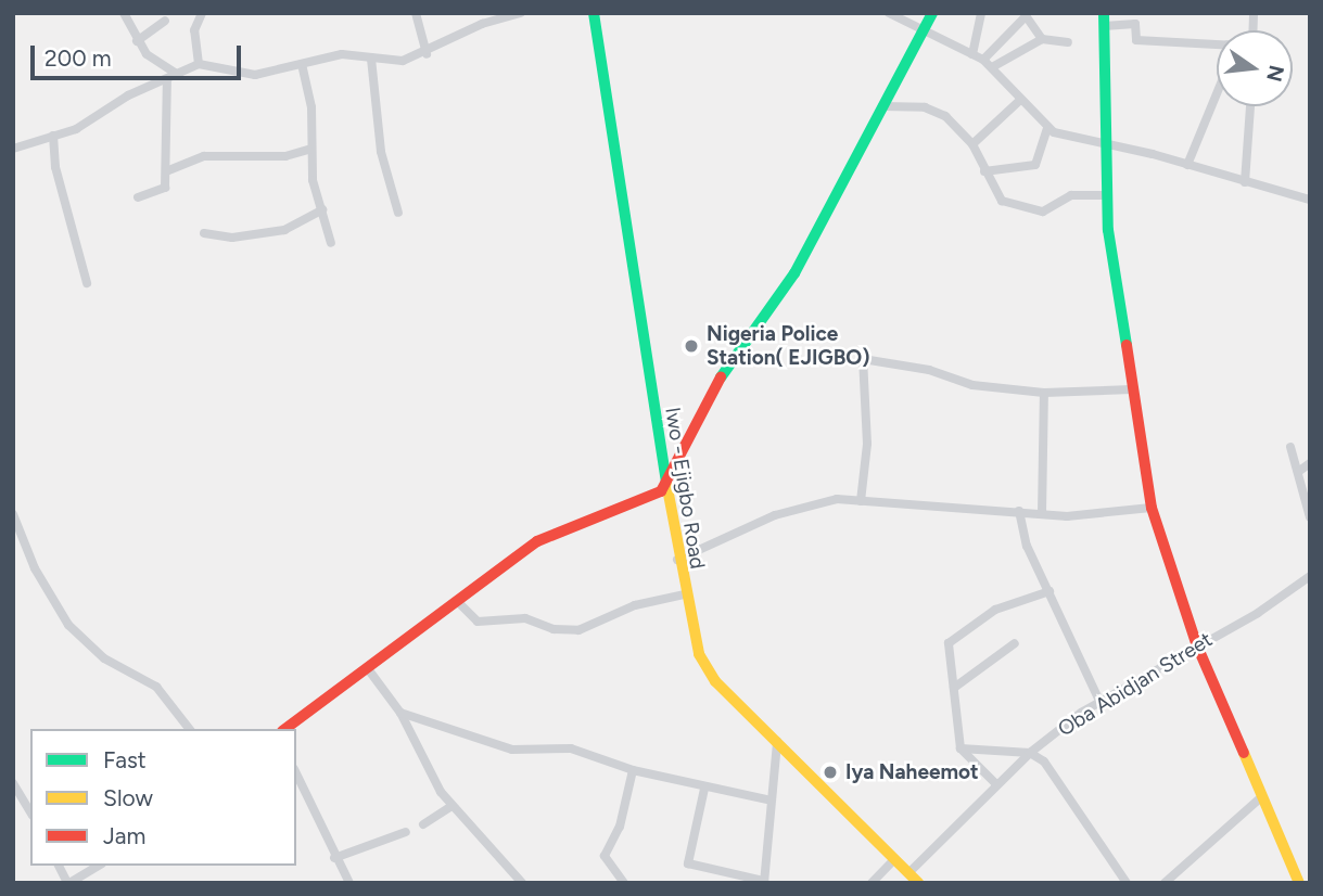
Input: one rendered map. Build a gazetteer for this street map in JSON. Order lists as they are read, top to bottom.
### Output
{
  "streets": {
    "main road": ["Iwo - Ejigbo Road"],
    "street": ["Oba Abidjan Street"]
  },
  "crossings": [
    ["Iwo - Ejigbo Road", "Oba Abidjan Street"]
  ],
  "places": ["Nigeria Police Station( EJIGBO)", "Iya Naheemot"],
  "legend": ["Fast", "Slow", "Jam"],
  "scale_bar": "200 m",
  "north": "right"
}
